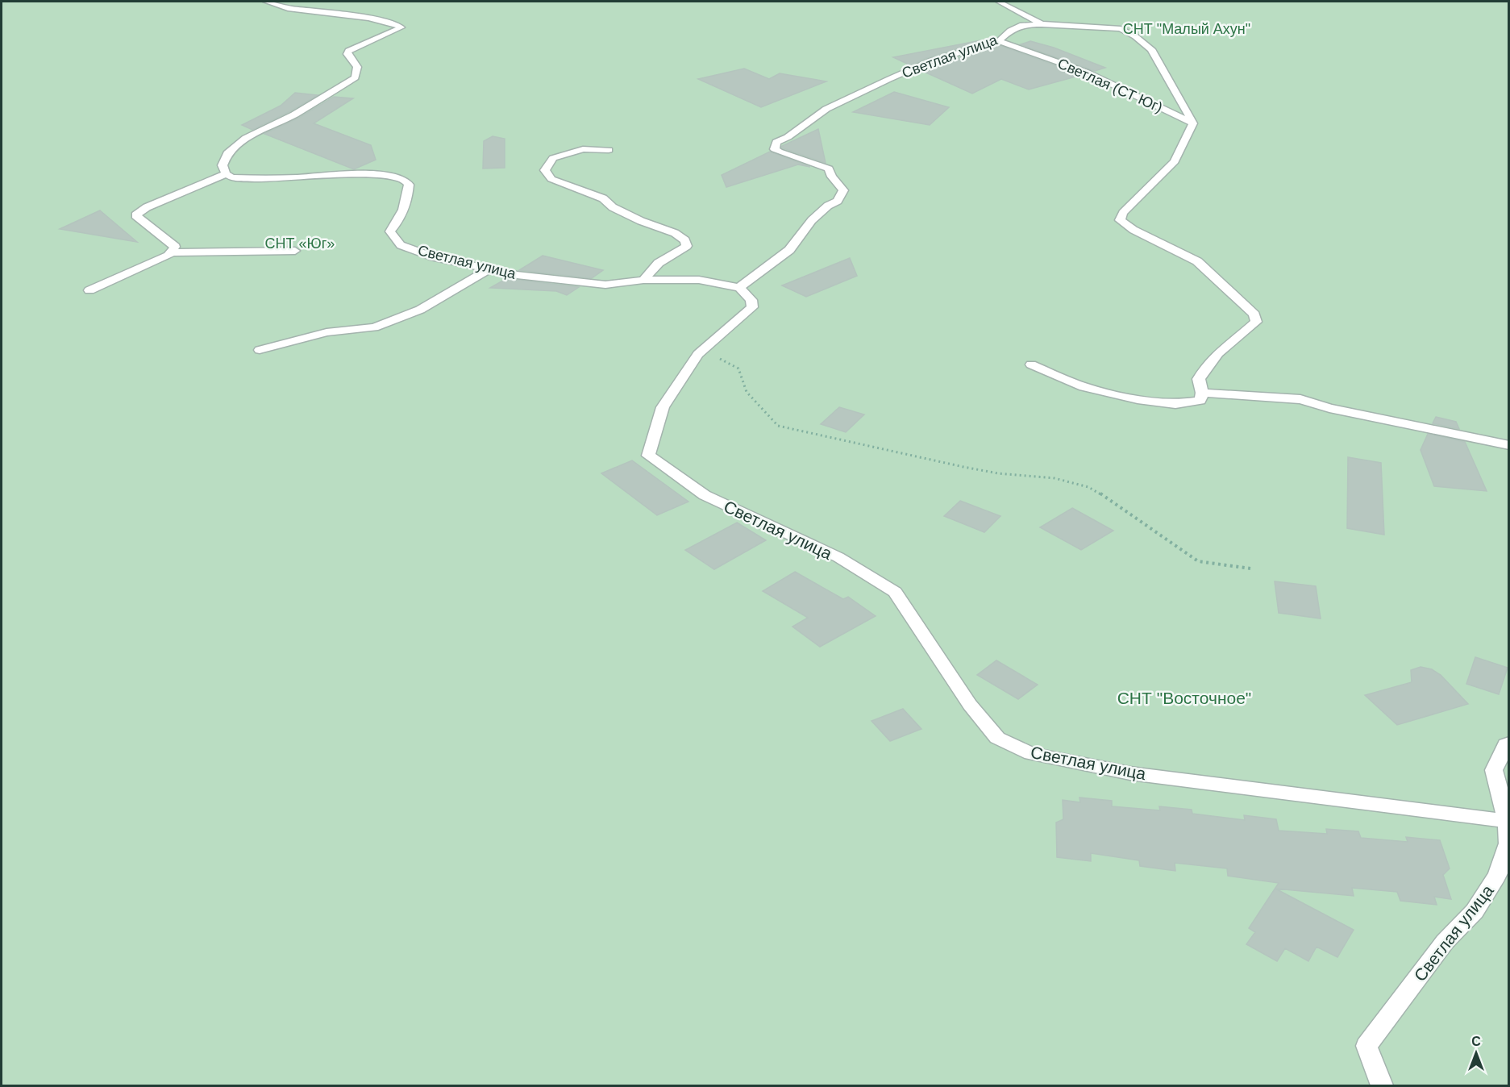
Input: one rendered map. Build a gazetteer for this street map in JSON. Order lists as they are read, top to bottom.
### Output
{
  "streets": {
    "street": ["Светлая улица", "Светлая (СТ Юг)"]
  },
  "crossings": [
    ["Светлая улица", "Светлая (СТ Юг)"]
  ],
  "parks": ["СНТ \"Малый Ахун\"", "СНТ «Юг»", "СНТ \"Восточное\""],
  "north": "top"
}
